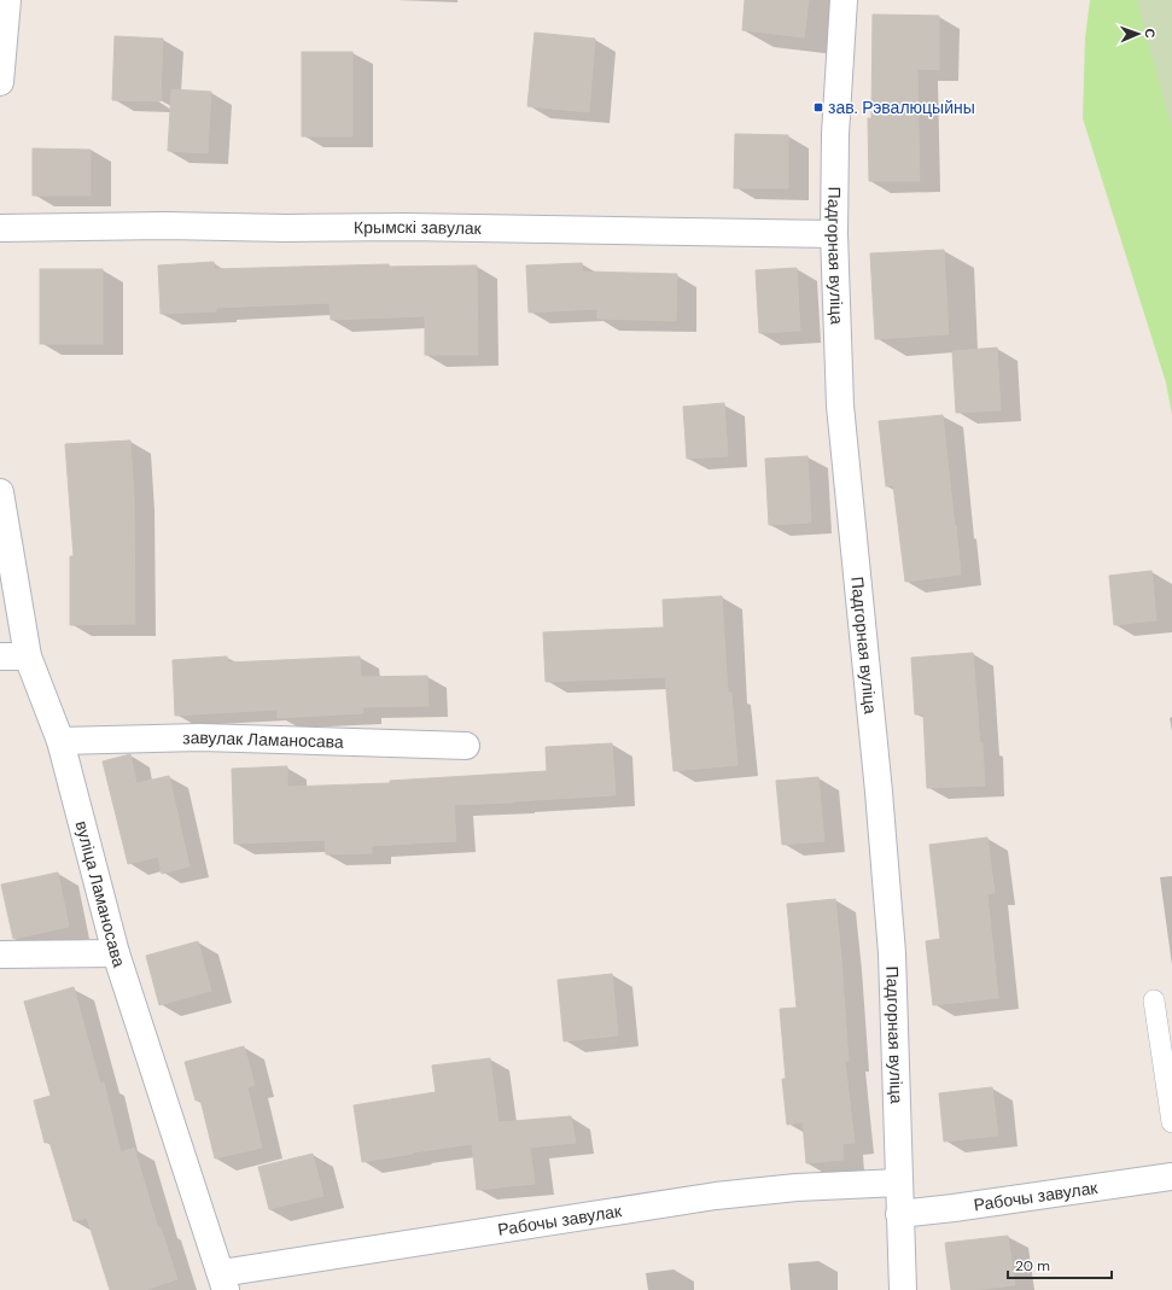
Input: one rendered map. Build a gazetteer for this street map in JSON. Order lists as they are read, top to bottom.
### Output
{
  "streets": {
    "street": [
      "Крымскі завулак",
      "Падгорная вуліца",
      "завулак Ламаносава",
      "вуліца Ламаносава",
      "Рабочы завулак"
    ]
  },
  "crossings": [
    ["Крымскі завулак", "Падгорная вуліца"],
    ["Падгорная вуліца", "Рабочы завулак"],
    ["завулак Ламаносава", "вуліца Ламаносава"],
    ["вуліца Ламаносава", "Рабочы завулак"]
  ],
  "places": {
    "transit": ["зав. Рэвалюцыйны"]
  },
  "scale_bar": "20 m",
  "north": "right"
}
